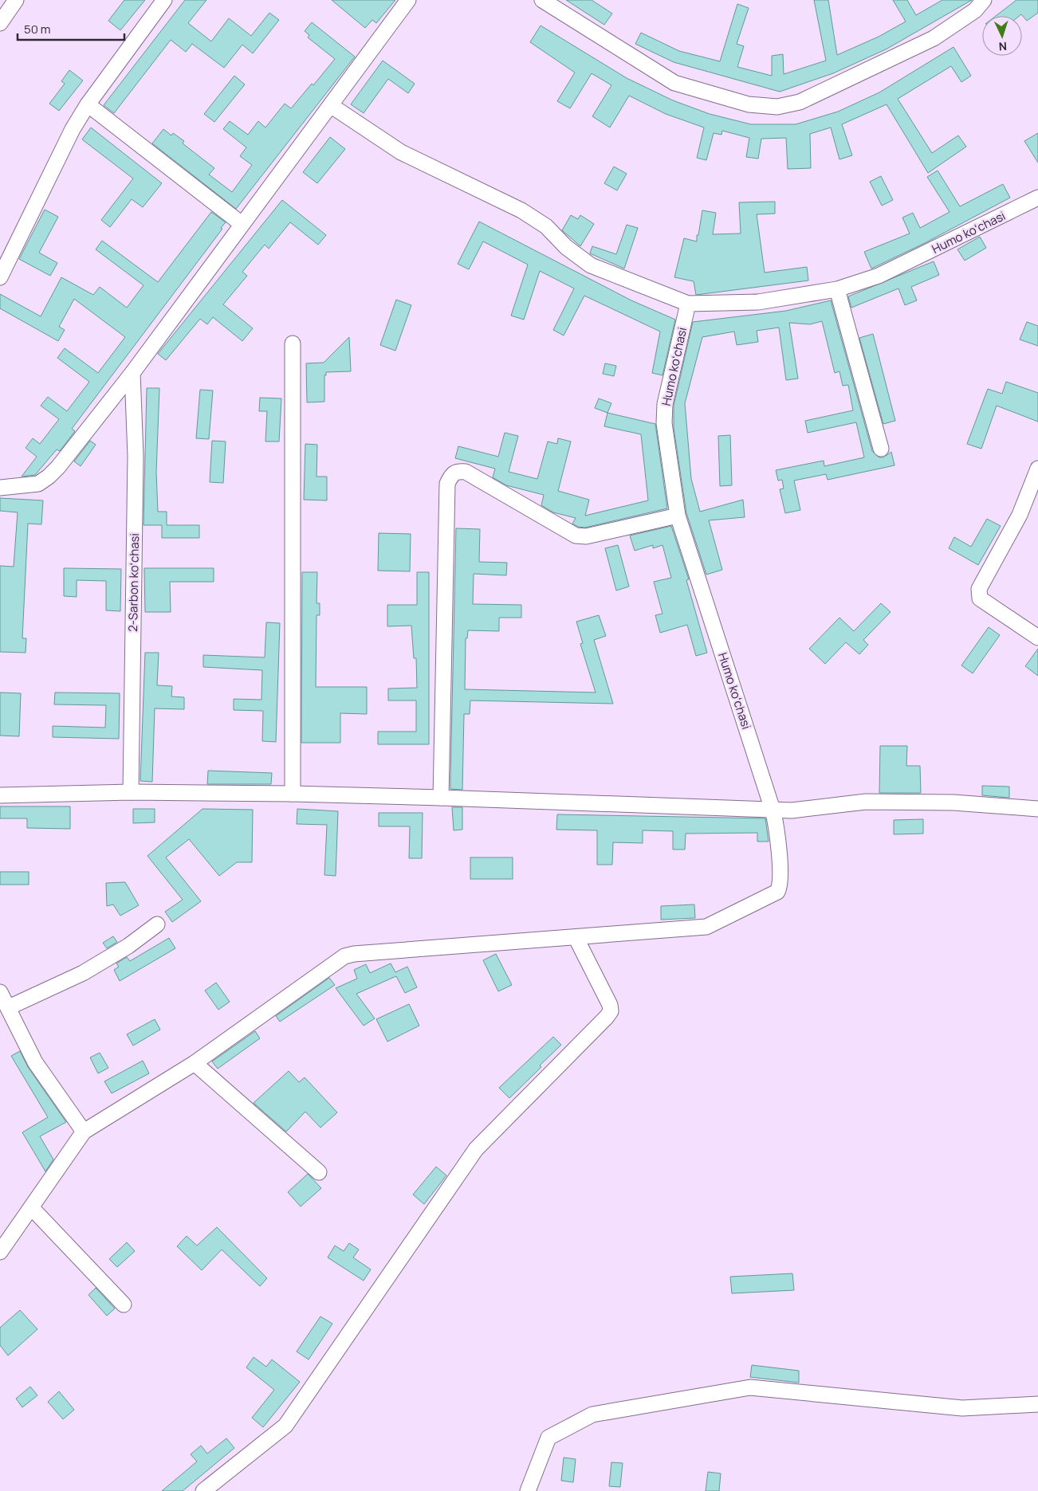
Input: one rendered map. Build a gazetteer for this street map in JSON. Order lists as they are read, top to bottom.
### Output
{
  "streets": {
    "street": ["Humo koʻchasi", "2-Sarbon koʻchasi"]
  },
  "scale_bar": "50 m",
  "north": "bottom"
}
